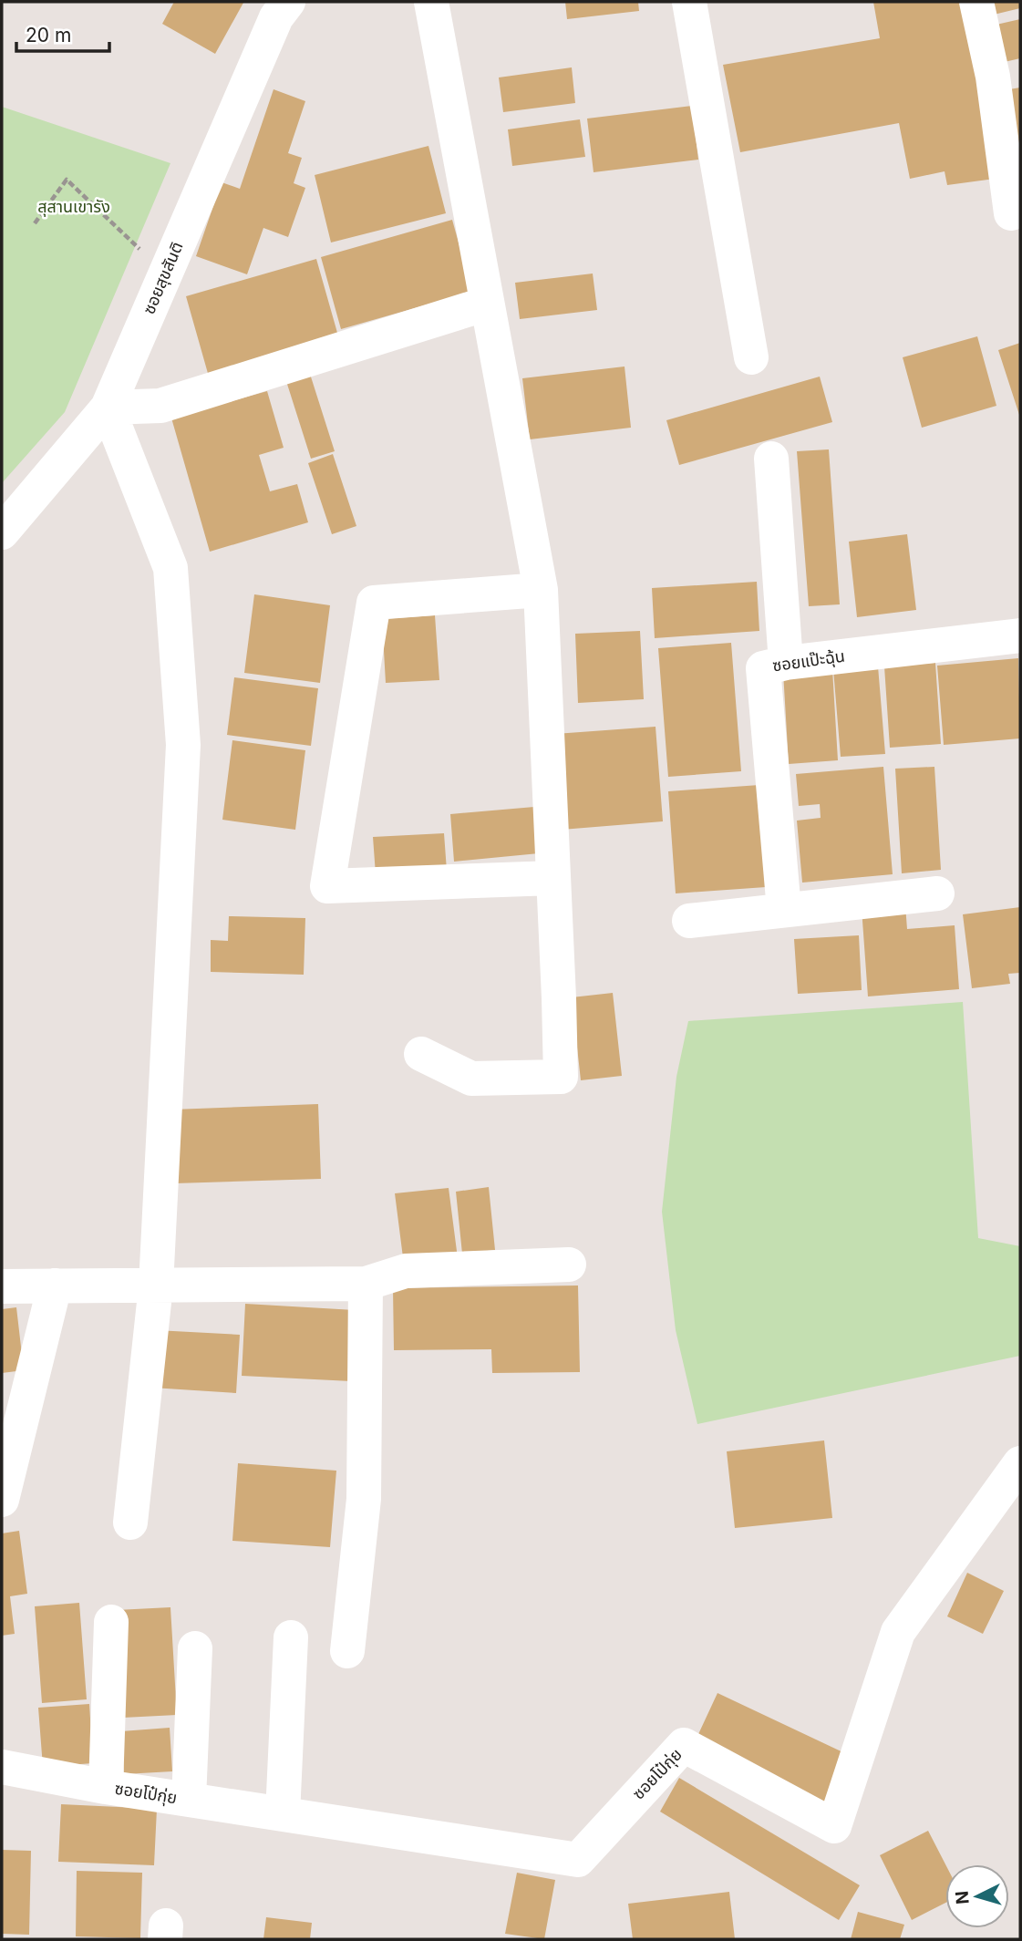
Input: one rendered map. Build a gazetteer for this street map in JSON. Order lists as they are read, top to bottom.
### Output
{
  "streets": {
    "street": ["ซอยสุขสันติ", "ซอยแป๊ะฉุ้น", "ซอยโป๋กุ่ย"]
  },
  "parks": ["สุสานเขารัง"],
  "scale_bar": "20 m",
  "north": "left"
}
